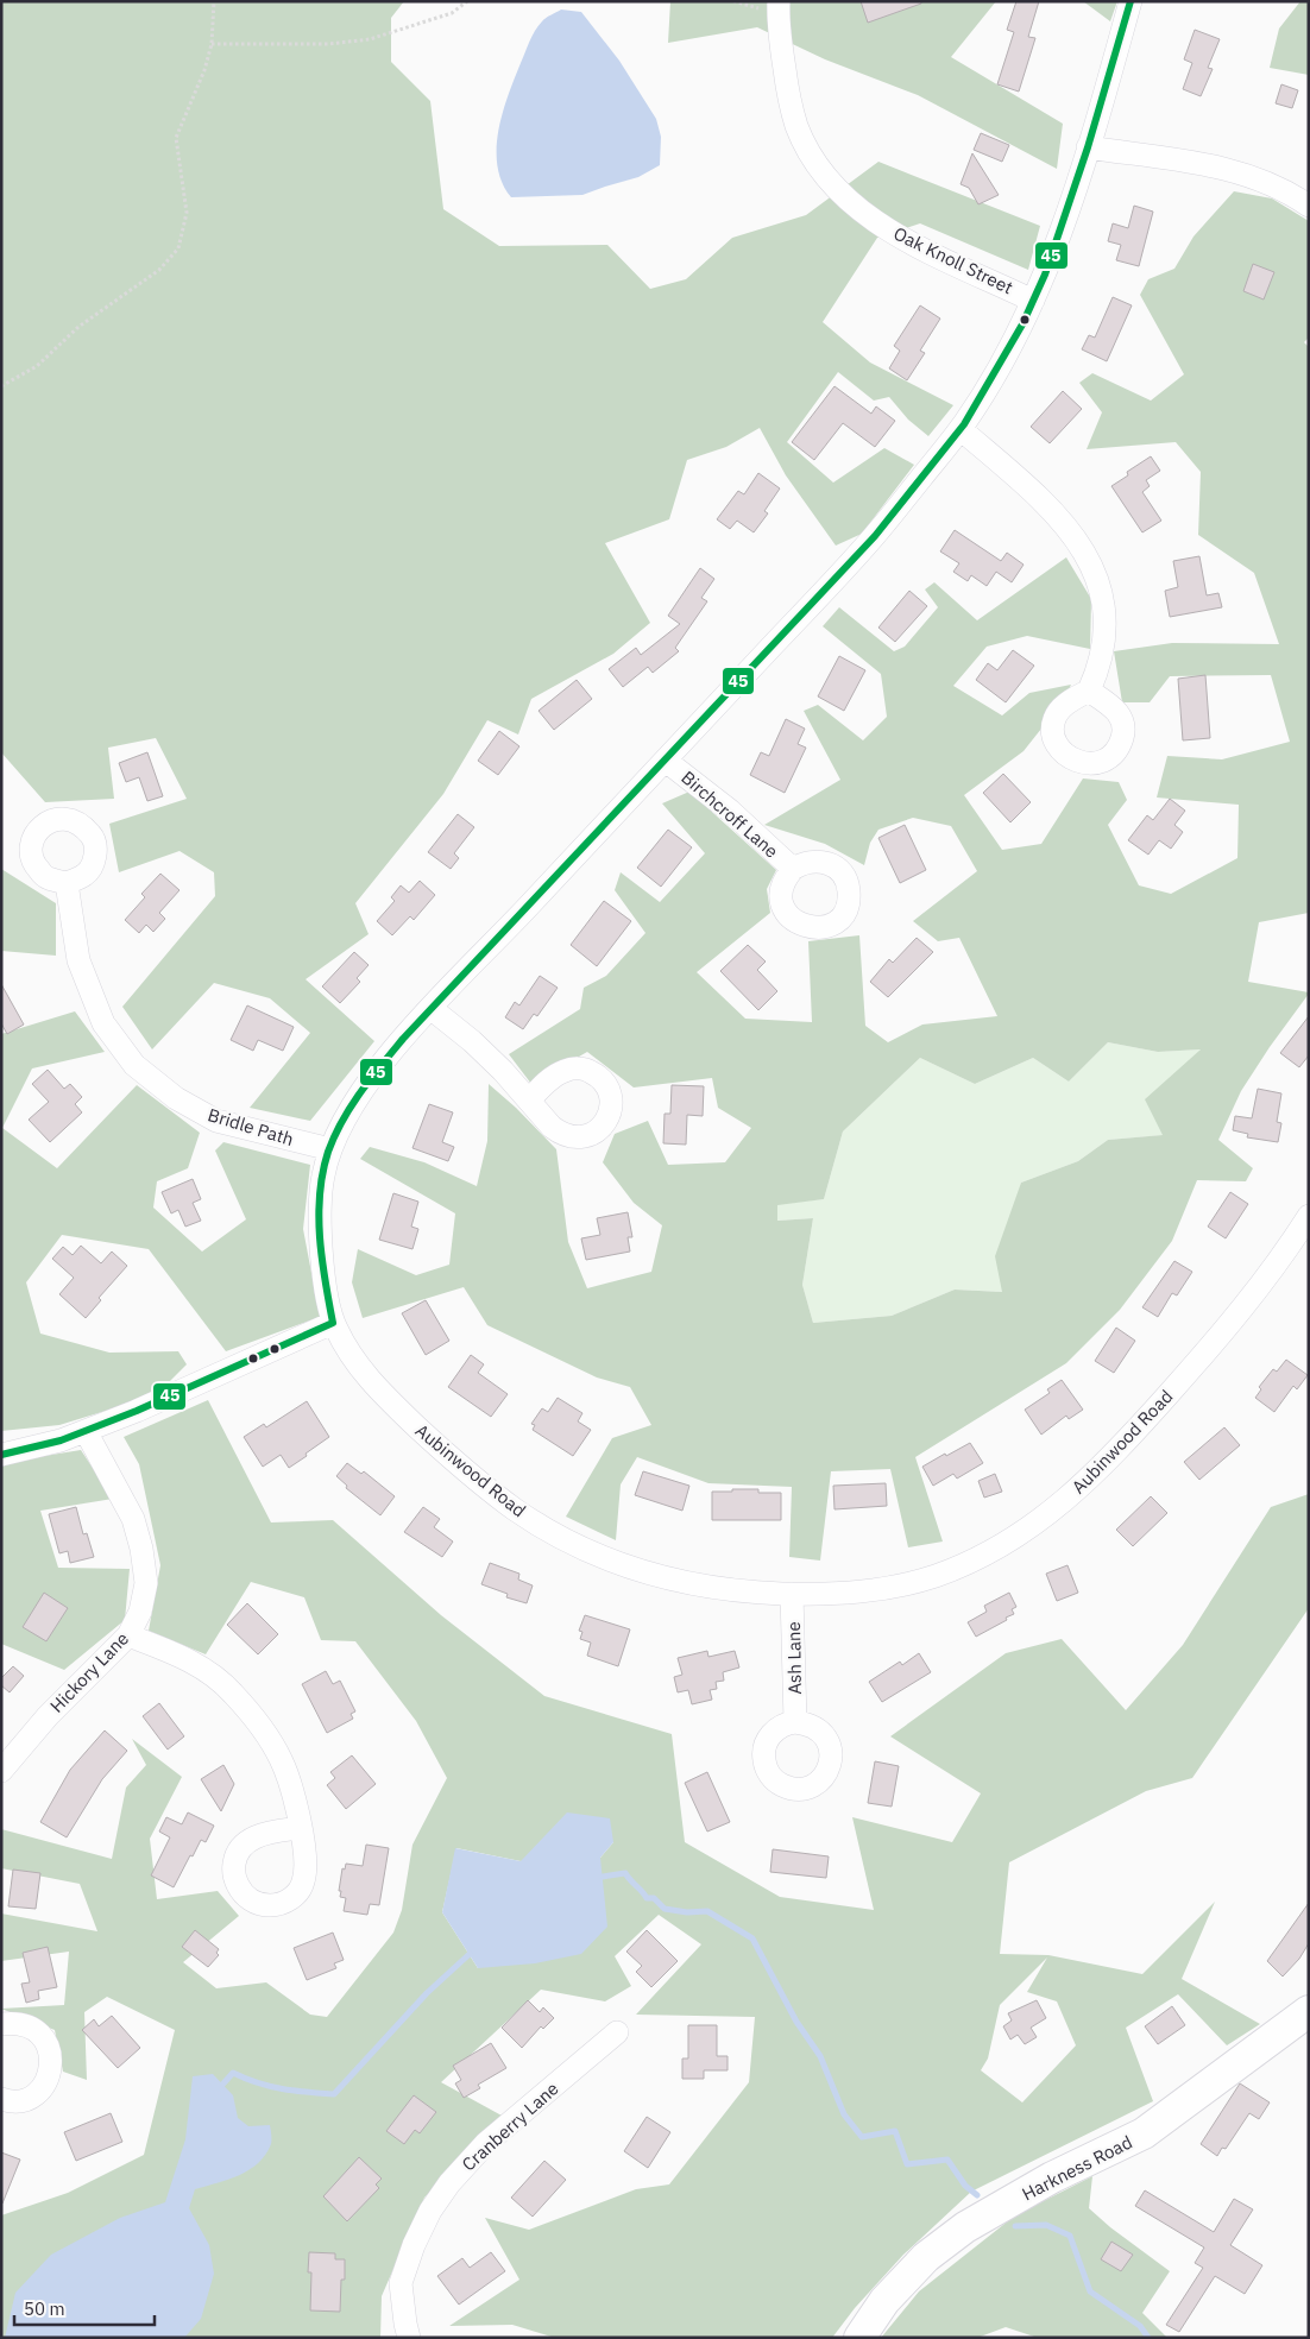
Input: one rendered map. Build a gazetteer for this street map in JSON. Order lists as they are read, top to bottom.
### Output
{
  "streets": {
    "main road": ["Harkness Road"],
    "street": [
      "Oak Knoll Street",
      "Birchcroff Lane",
      "Bridle Path",
      "Aubinwood Road",
      "Ash Lane",
      "Hickory Lane",
      "Cranberry Lane"
    ]
  },
  "crossings": [
    ["Oak Knoll Street", "Aubinwood Road"],
    ["Birchcroff Lane", "Aubinwood Road"],
    ["Bridle Path", "Aubinwood Road"],
    ["Aubinwood Road", "Ash Lane"]
  ],
  "lines": ["transit line 45"],
  "scale_bar": "50 m"
}
